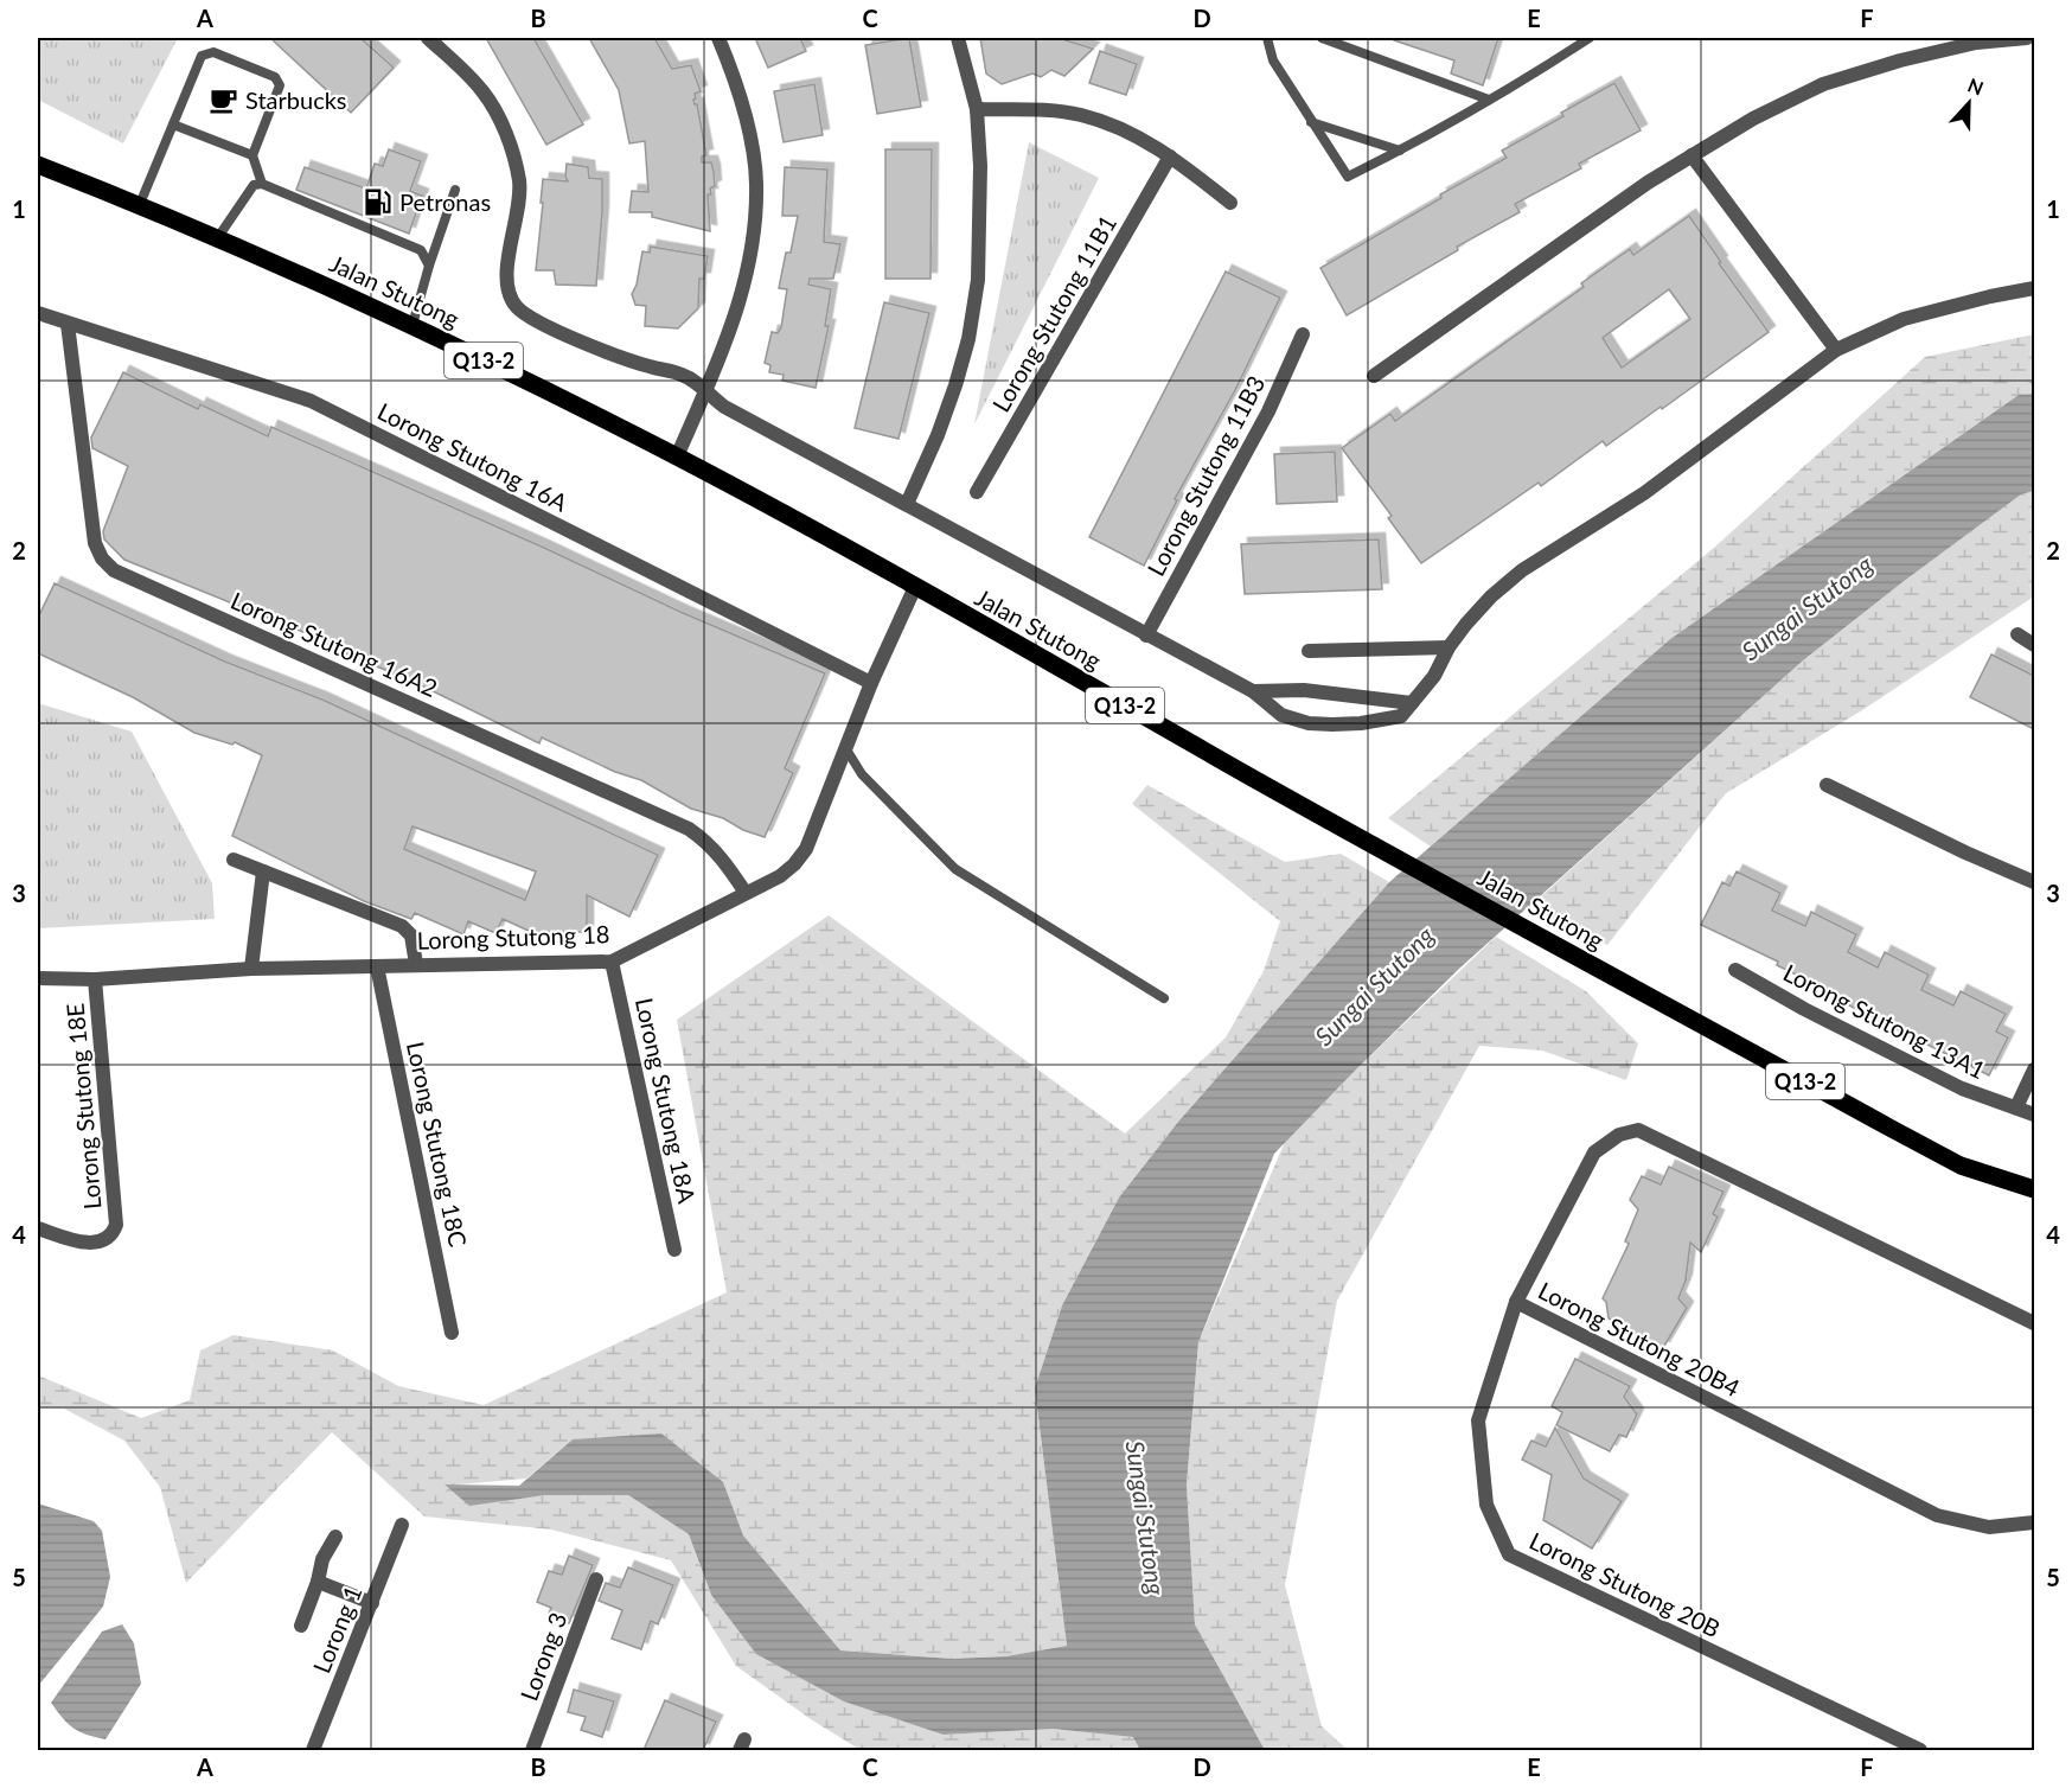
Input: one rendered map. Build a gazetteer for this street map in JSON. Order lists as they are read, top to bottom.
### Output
{
  "streets": {
    "main road": ["Jalan Stutong", "Q13-2"],
    "street": [
      "Lorong Stutong 11B1",
      "Lorong Stutong 16A",
      "Lorong Stutong 11B3",
      "Lorong Stutong 16A2",
      "Lorong Stutong 18",
      "Lorong Stutong 13A1",
      "Lorong Stutong 18A",
      "Lorong Stutong 18E",
      "Lorong Stutong 18C",
      "Lorong Stutong 20B4",
      "Lorong Stutong 20B",
      "Lorong 1",
      "Lorong 3"
    ]
  },
  "crossings": [
    ["Jalan Stutong", "Lorong Stutong 18"],
    ["Lorong Stutong 16A", "Lorong Stutong 16A2"],
    ["Lorong Stutong 16A", "Lorong Stutong 18"],
    ["Lorong Stutong 16A2", "Lorong Stutong 18"],
    ["Lorong Stutong 18", "Lorong Stutong 18A"],
    ["Lorong Stutong 18", "Lorong Stutong 18E"],
    ["Lorong Stutong 18", "Lorong Stutong 18C"],
    ["Lorong Stutong 20B4", "Lorong Stutong 20B"]
  ],
  "water": ["Sungai Stutong"],
  "places": {
    "cafe": ["Starbucks"],
    "fuel station": ["Petronas"]
  },
  "north": "top",
  "grid": {
    "columns": [
      "A",
      "B",
      "C",
      "D",
      "E",
      "F"
    ],
    "rows": [
      "1",
      "2",
      "3",
      "4",
      "5"
    ]
  }
}
